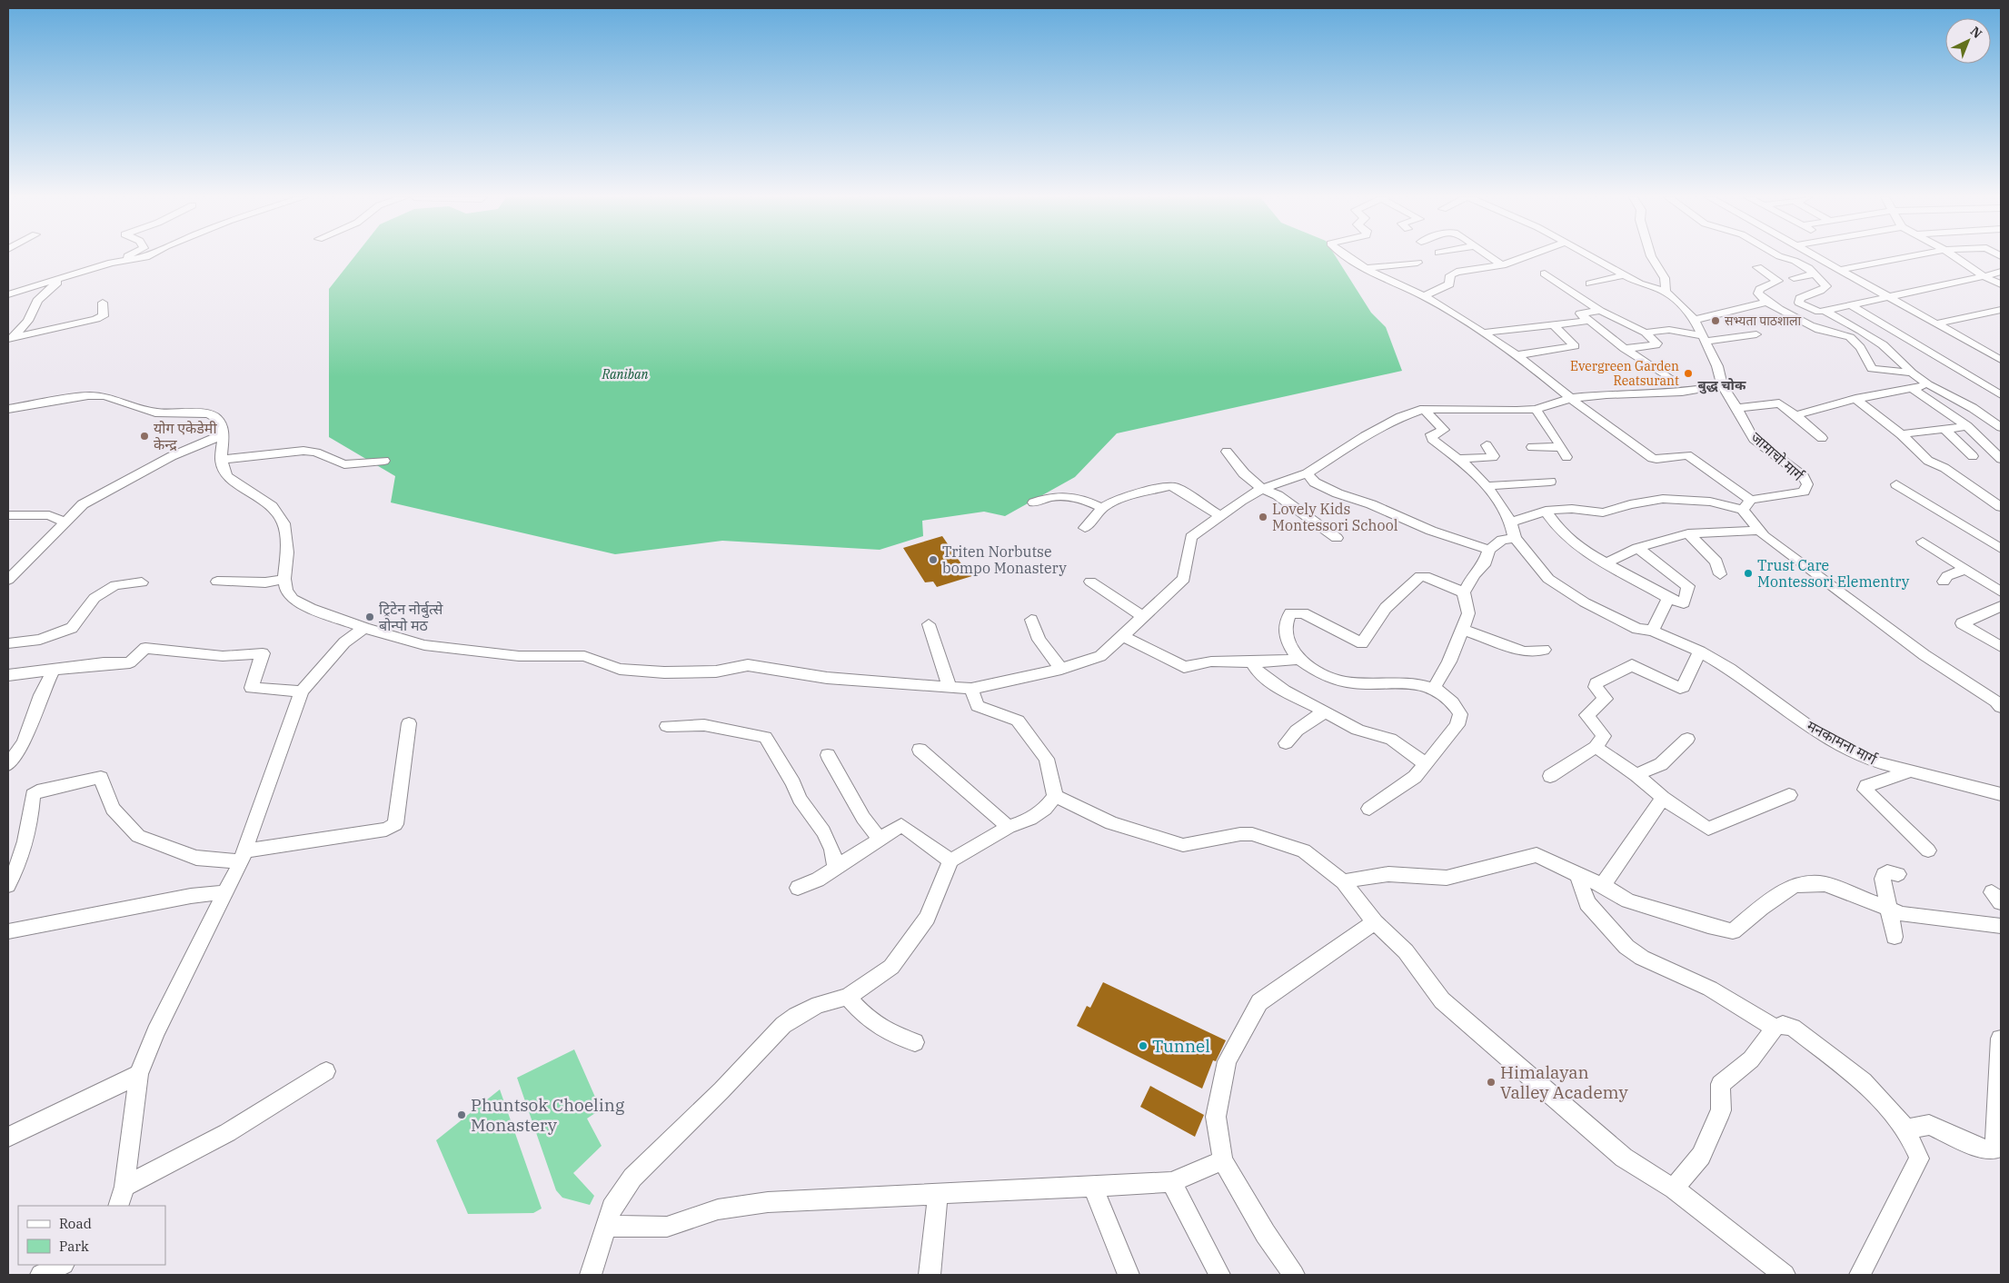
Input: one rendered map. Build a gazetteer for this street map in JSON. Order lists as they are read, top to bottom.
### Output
{
  "streets": {
    "street": ["जामाचो मार्ग", "मनकामना मार्ग"]
  },
  "districts": ["बुद्ध चोक"],
  "parks": ["Raniban"],
  "places": [
    "सभ्यता पाठशाला",
    "Evergreen Garden Reatsurant",
    "योग एकेडेमी केन्द्र",
    "Lovely Kids Montessori School",
    "Triten Norbutse bompo Monastery",
    "Trust Care Montessori Elementry",
    "ट्रिटेन नोर्बुत्से बोन्पो मठ",
    "Tunnel",
    "Himalayan Valley Academy",
    "Phuntsok Choeling Monastery"
  ],
  "legend": ["Road", "Park"],
  "north": "top right"
}
